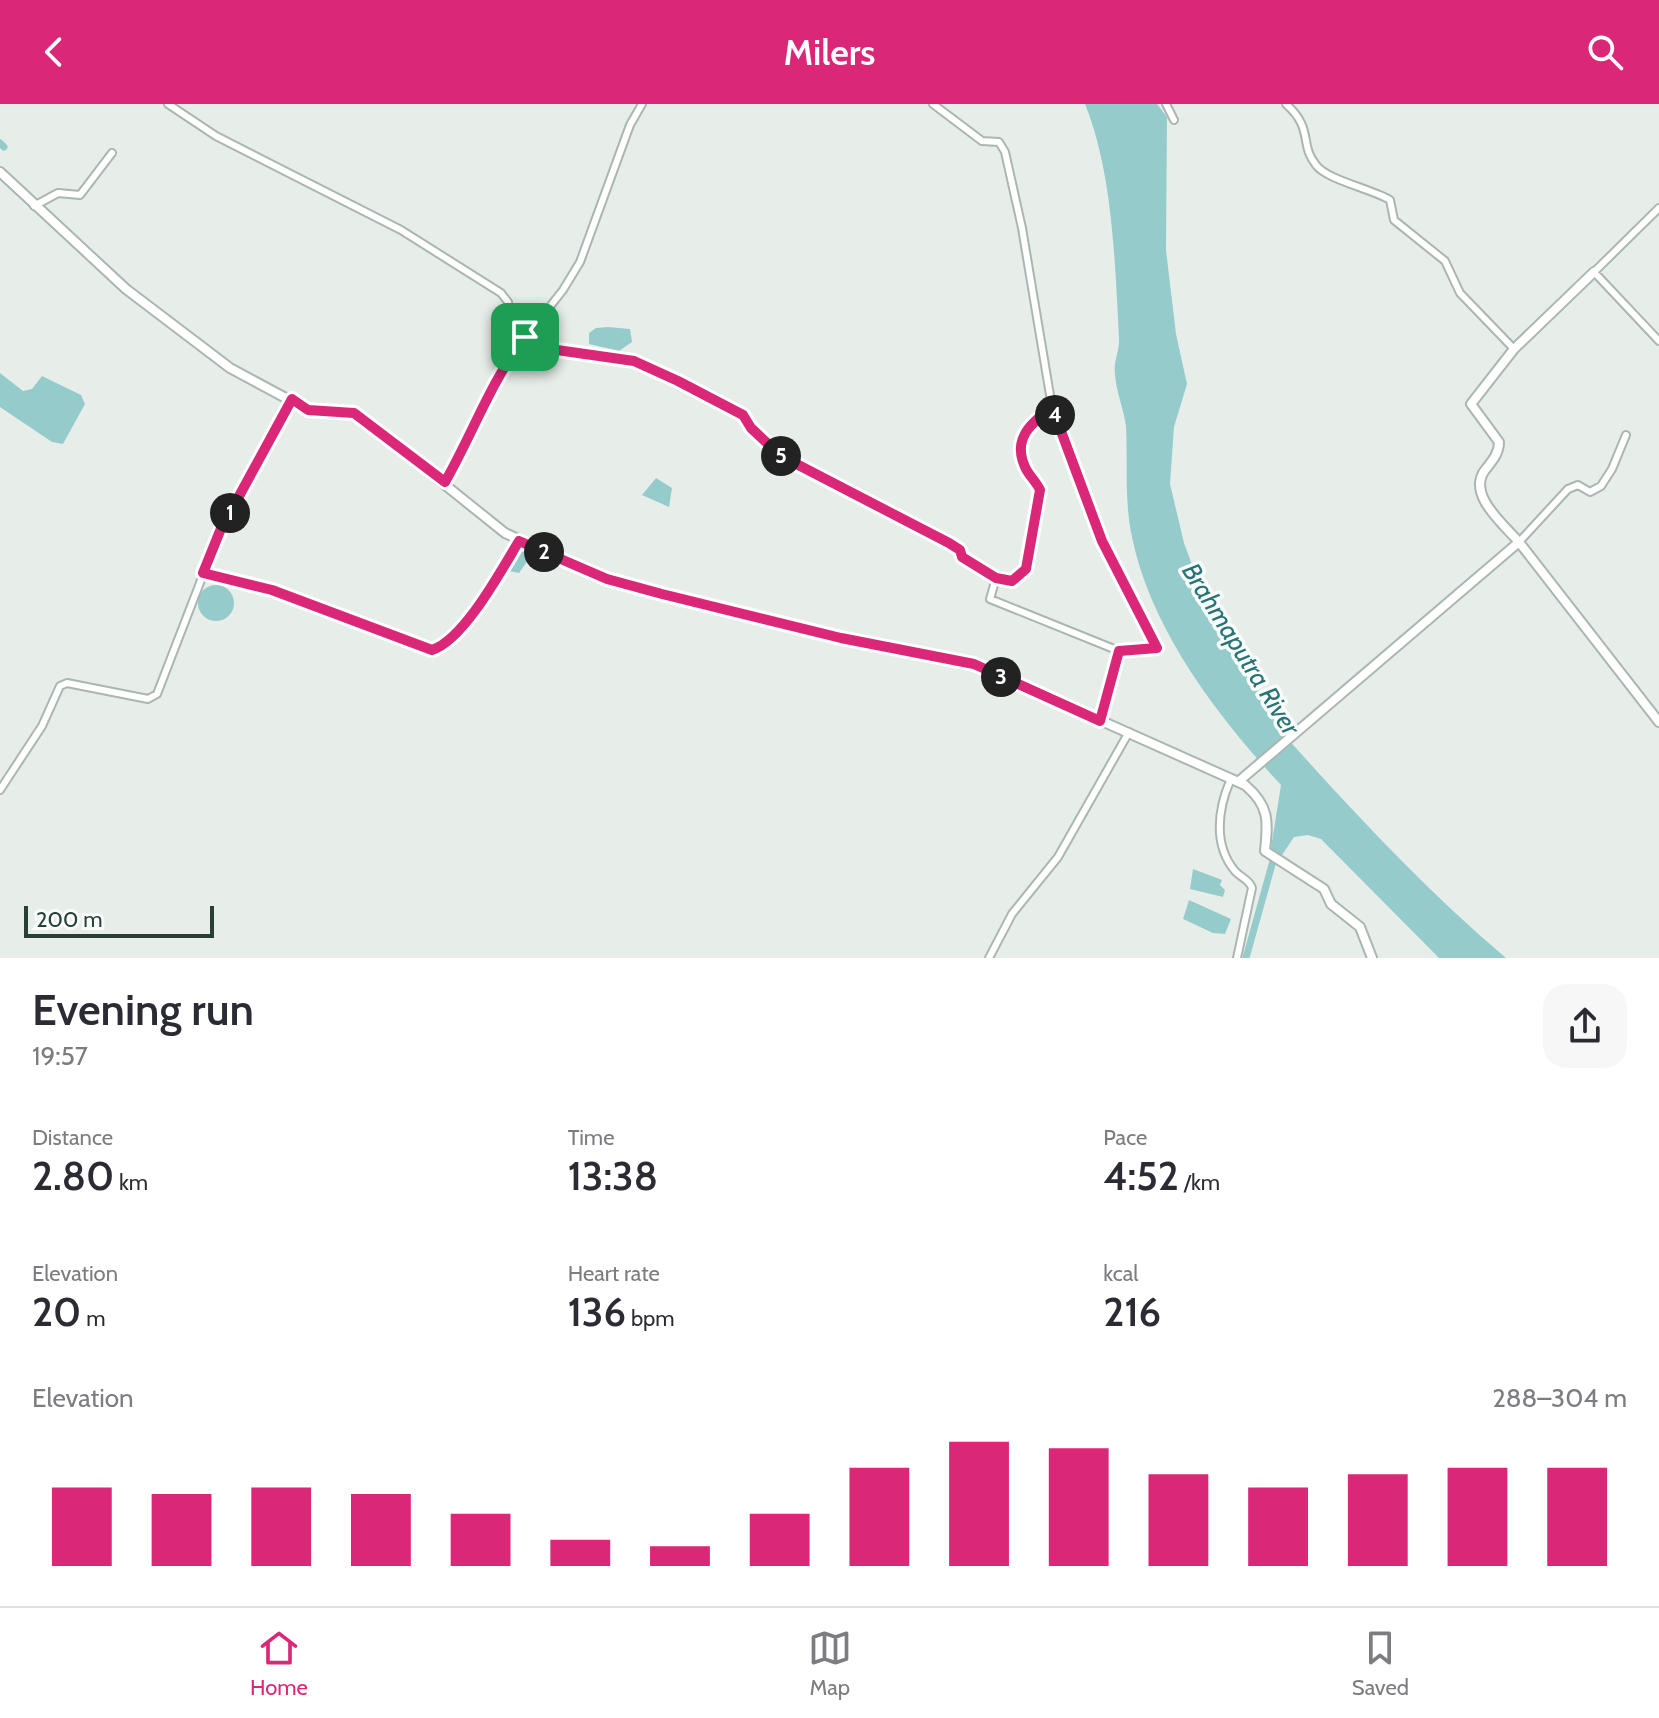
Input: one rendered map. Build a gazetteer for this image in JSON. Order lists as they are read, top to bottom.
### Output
{
  "water": ["Brahmaputra River"],
  "scale_bar": "200 m",
  "page": {
    "header": "Milers",
    "pins": [
      "4",
      "5",
      "1",
      "2",
      "3"
    ],
    "scale": "200 m",
    "heading": ["Evening run", "19:57"],
    "stats": [
      ["Distance", "2.80 km"],
      ["Time", "13:38"],
      ["Pace", "4:52 /km"],
      ["Elevation", "20 m"],
      ["Heart rate", "136 bpm"],
      ["kcal", "216"]
    ],
    "chart": ["Elevation", "288–304 m"],
    "tabs": ["Home", "Map", "Saved"]
  }
}
